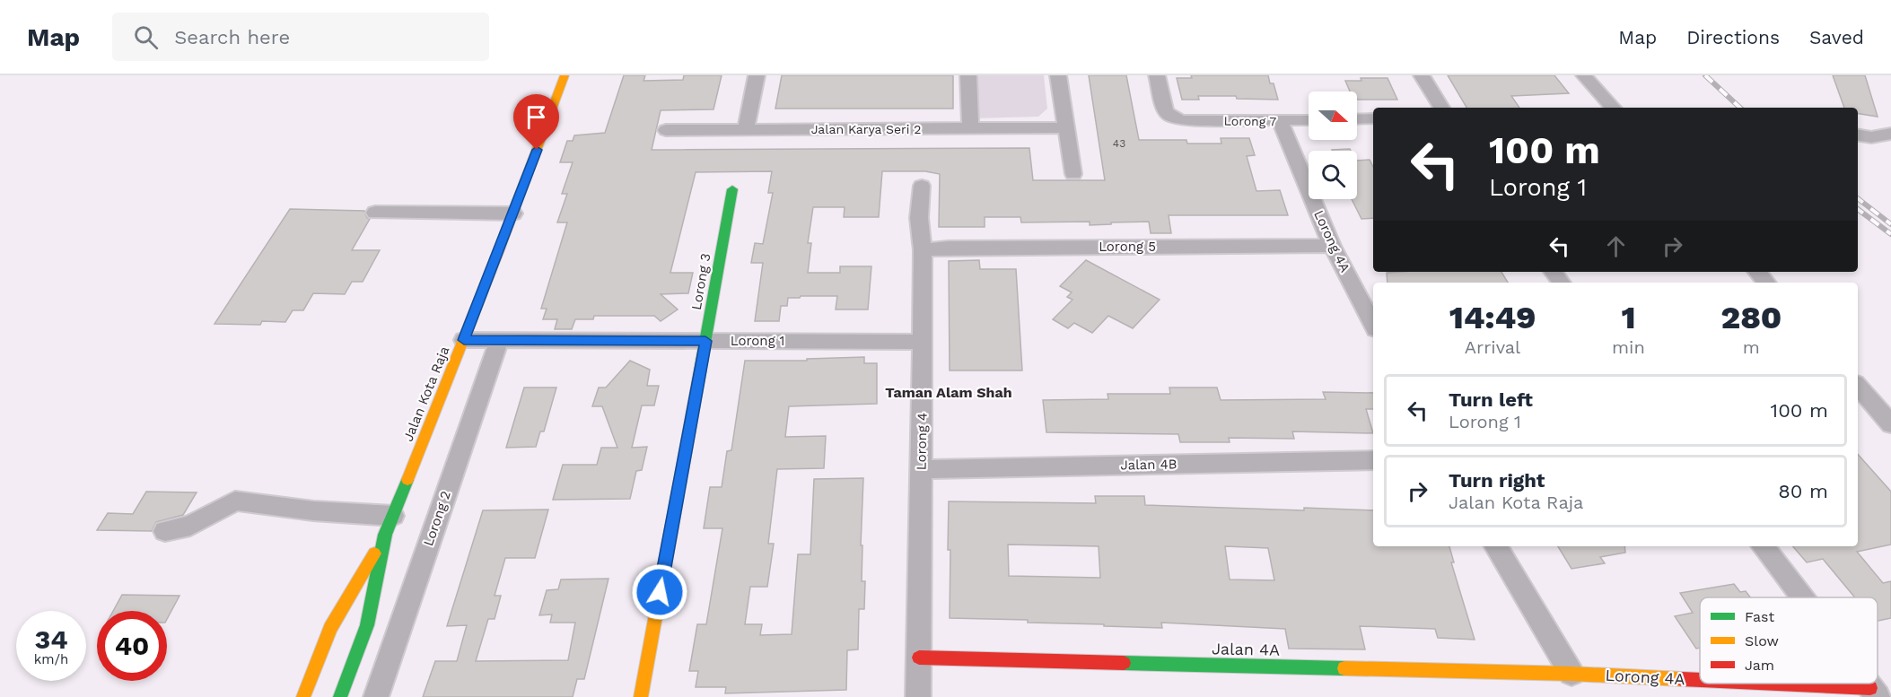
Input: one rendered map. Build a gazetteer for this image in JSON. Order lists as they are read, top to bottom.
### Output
{
  "streets": {
    "street": [
      "Lorong 7",
      "Jalan Karya Seri 2",
      "Lorong 4A",
      "Lorong 5",
      "Lorong 3",
      "Lorong 1",
      "Jalan Kota Raja",
      "Lorong 4",
      "Jalan 4B",
      "Lorong 2",
      "Jalan 4A"
    ]
  },
  "crossings": [
    ["Lorong 7", "Lorong 4A"],
    ["Lorong 4A", "Lorong 5"],
    ["Lorong 4A", "Jalan 4A"],
    ["Lorong 5", "Lorong 4"],
    ["Lorong 3", "Lorong 1"],
    ["Lorong 1", "Jalan Kota Raja"],
    ["Lorong 1", "Lorong 4"],
    ["Lorong 1", "Lorong 2"],
    ["Lorong 4", "Jalan 4B"],
    ["Lorong 4", "Jalan 4A"]
  ],
  "districts": ["Taman Alam Shah"],
  "house_numbers": ["43"],
  "legend": ["Fast", "Slow", "Jam"],
  "north": "right",
  "page": {
    "header": "Map",
    "search": "Search here",
    "nav": ["Map", "Directions", "Saved"],
    "turn": ["100 m", "Lorong 1"],
    "eta": [
      "14:49",
      "Arrival",
      "1",
      "min",
      "280",
      "m"
    ],
    "list": [
      {
        "name": "Turn left",
        "note": "Lorong 1",
        "value": "100 m"
      },
      {
        "name": "Turn right",
        "note": "Jalan Kota Raja",
        "value": "80 m"
      }
    ],
    "speed": "34 km/h",
    "limit": "40"
  }
}
